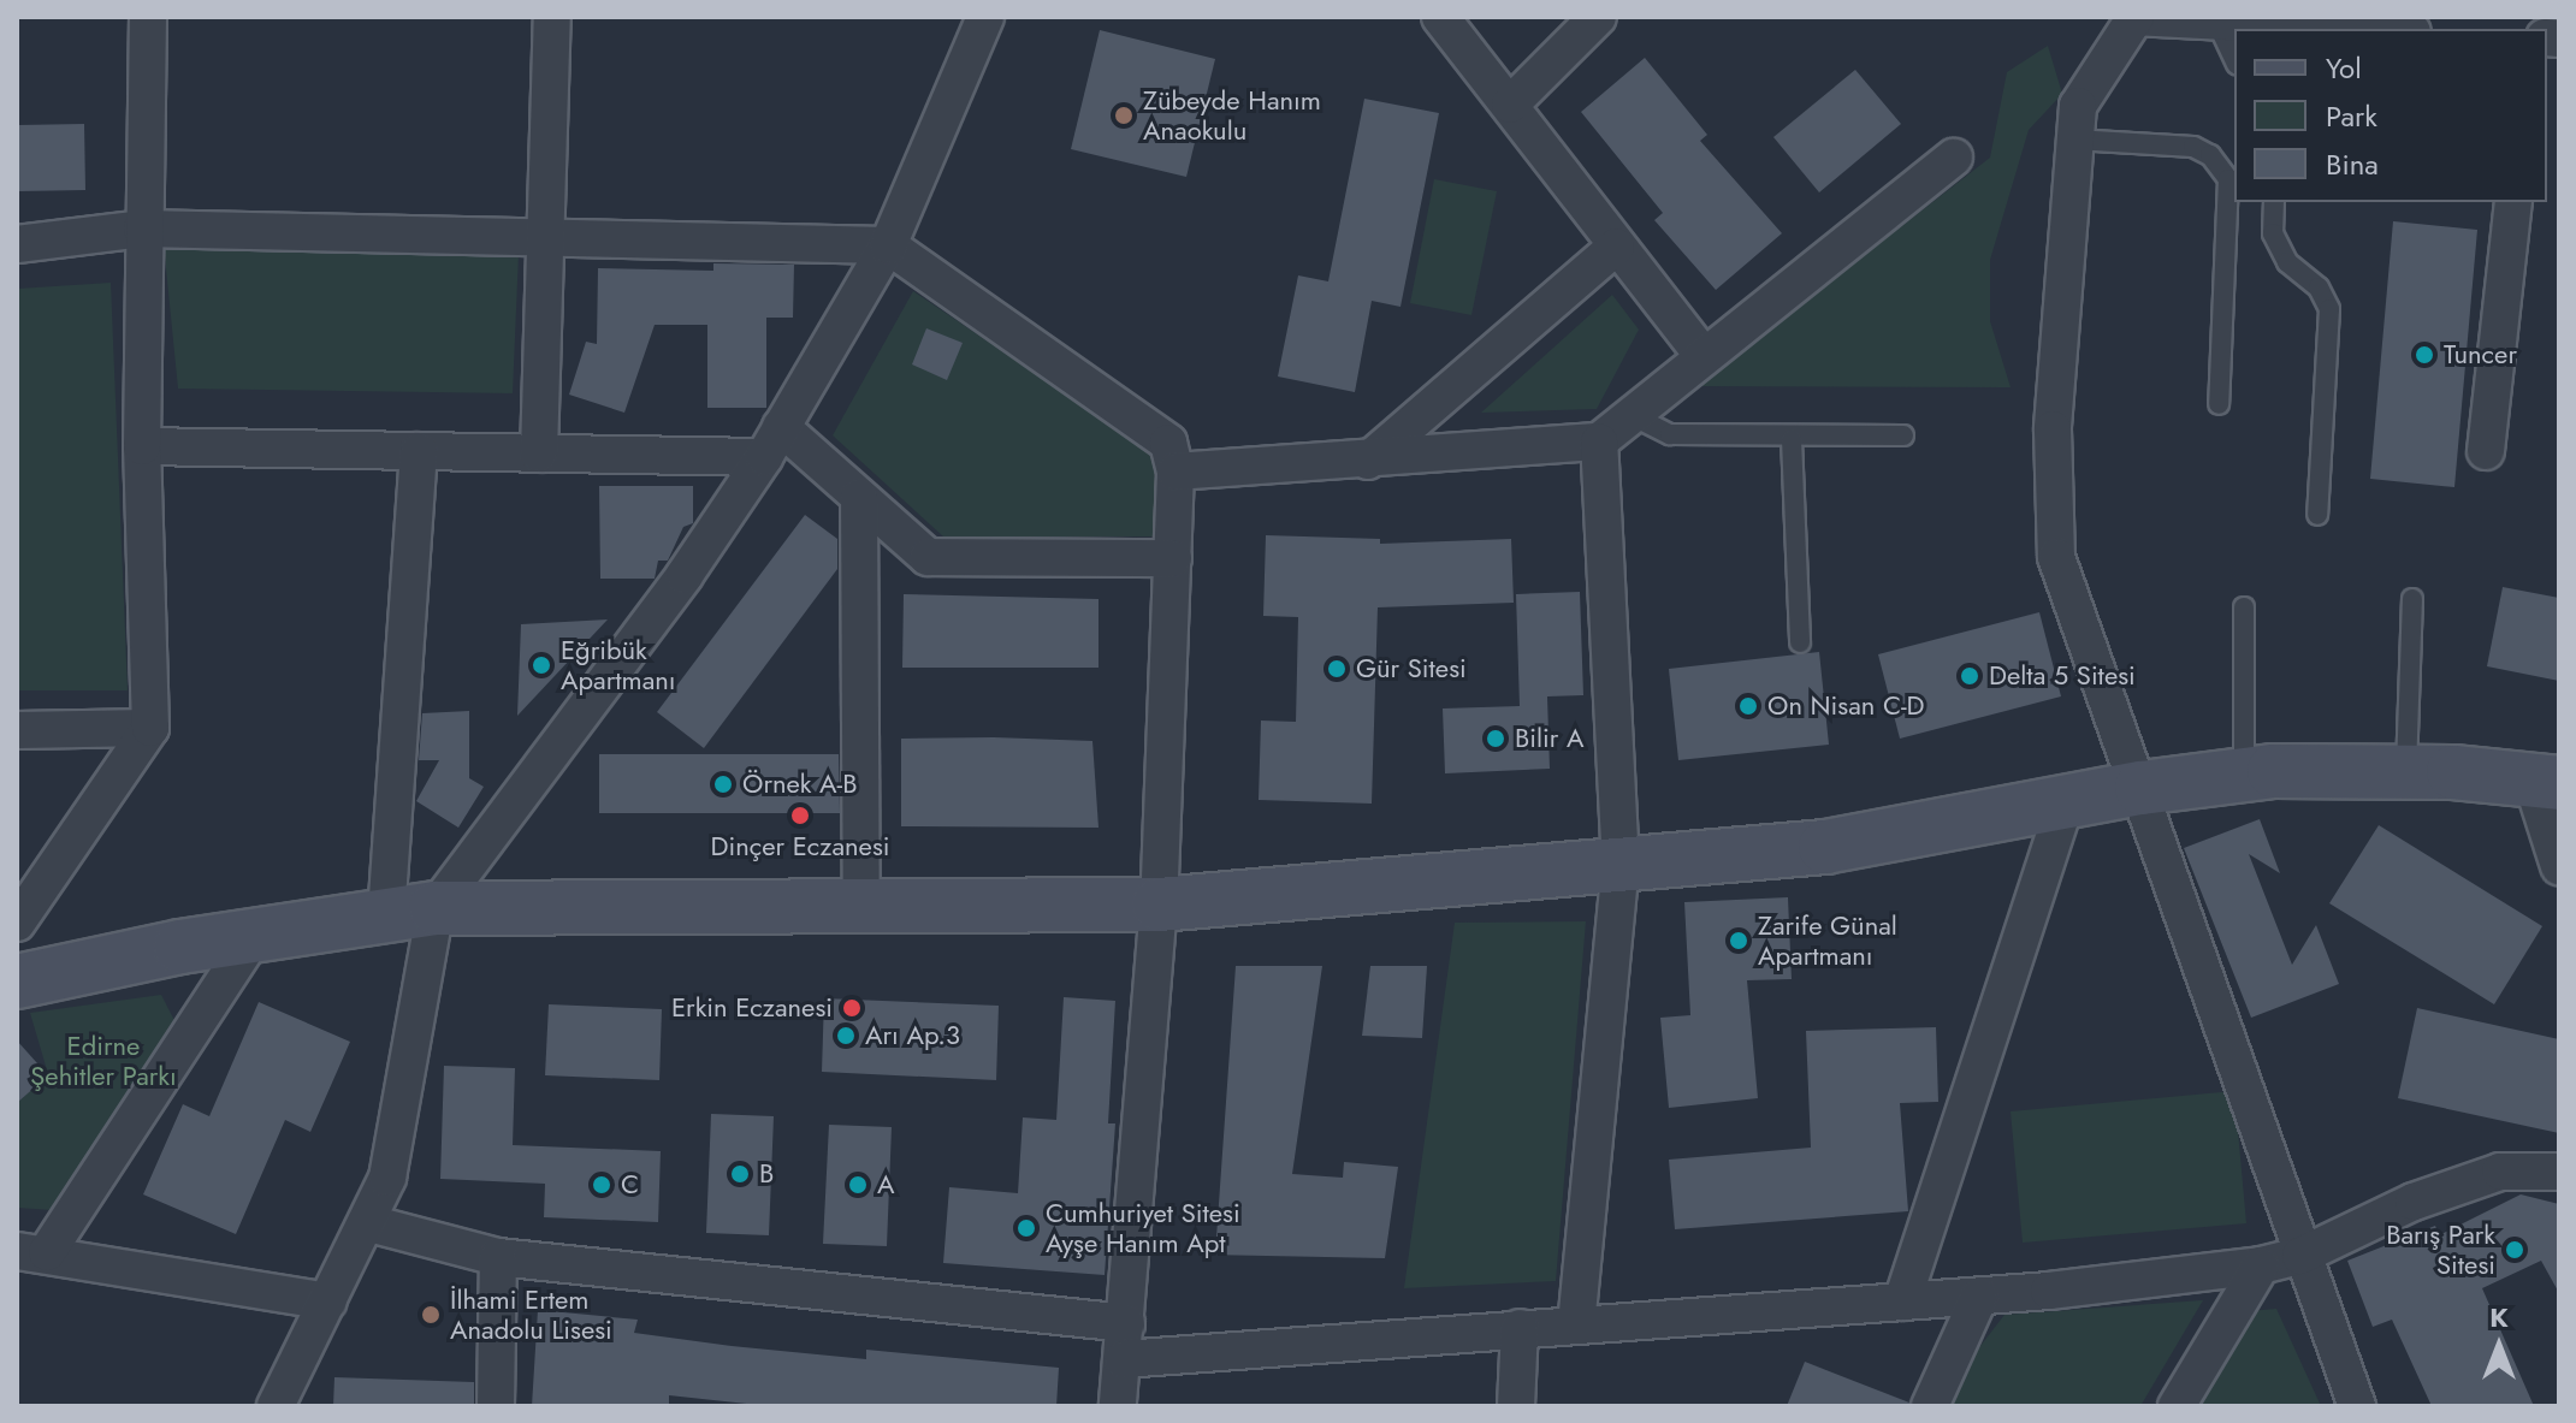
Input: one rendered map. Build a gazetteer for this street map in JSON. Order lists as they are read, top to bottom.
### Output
{
  "parks": ["Edirne Şehitler Parkı"],
  "places": [
    "Zübeyde Hanım Anaokulu",
    "Tuncer",
    "Eğribük Apartmanı",
    "Gür Sitesi",
    "Delta 5 Sitesi",
    "On Nisan C-D",
    "Bilir A",
    "Örnek A-B",
    "Dinçer Eczanesi",
    "Zarife Günal Apartmanı",
    "Erkin Eczanesi",
    "Arı Ap.3",
    "B",
    "C",
    "A",
    "Cumhuriyet Sitesi Ayşe Hanım Apt",
    "Barış Park Sitesi",
    "İlhami Ertem Anadolu Lisesi"
  ],
  "legend": ["Yol", "Park", "Bina"],
  "north": "top"
}
